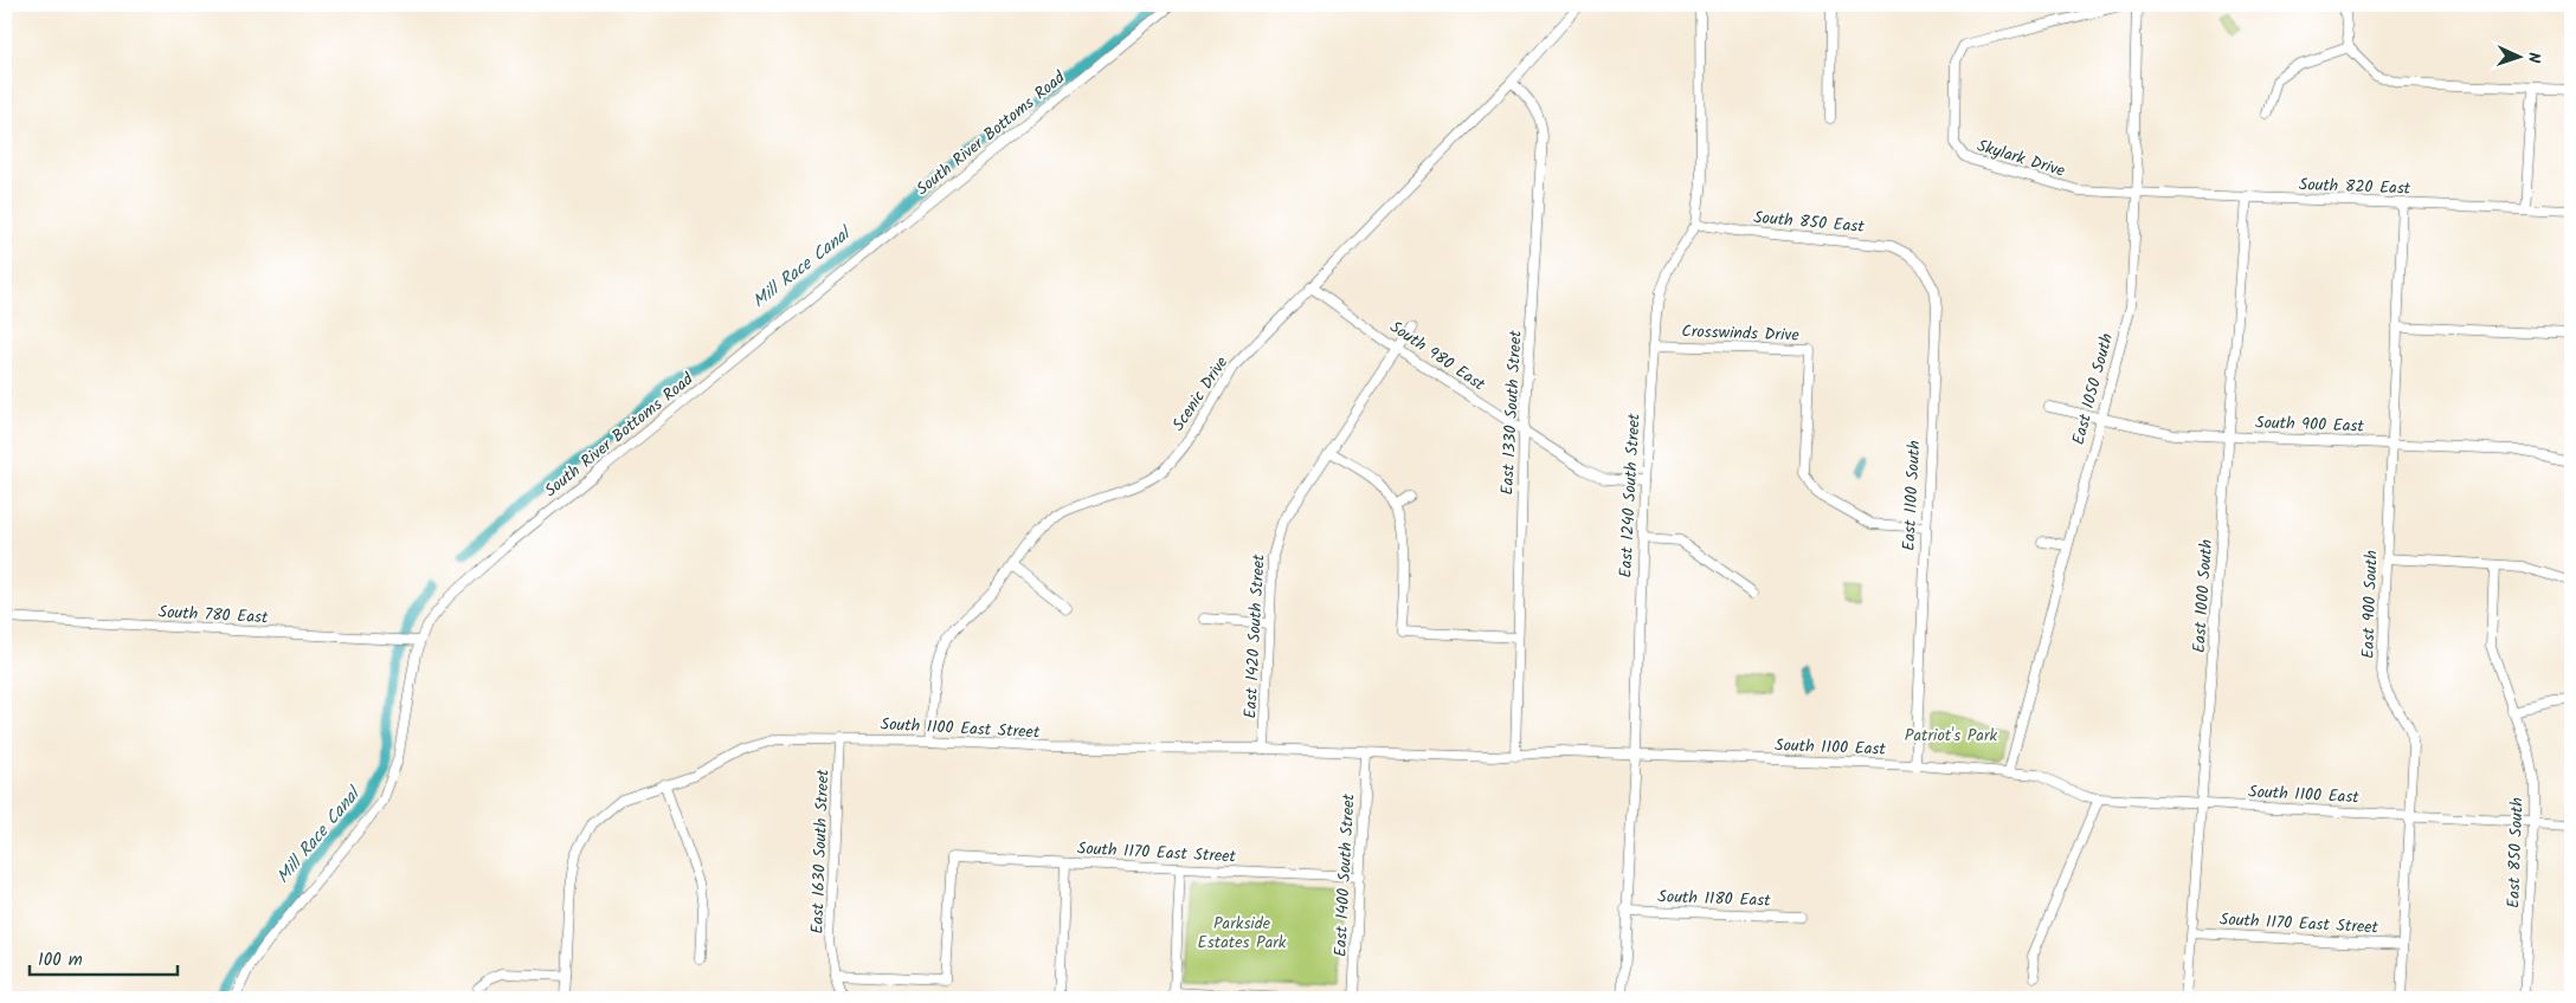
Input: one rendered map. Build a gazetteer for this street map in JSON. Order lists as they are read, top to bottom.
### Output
{
  "streets": {
    "street": [
      "South River Bottoms Road",
      "Skylark Drive",
      "South 820 East",
      "South 850 East",
      "Crosswinds Drive",
      "South 980 East",
      "East 1050 South",
      "Scenic Drive",
      "East 1330 South Street",
      "South 900 East",
      "East 1240 South Street",
      "East 1100 South",
      "East 1000 South",
      "East 900 South",
      "South 780 East",
      "East 1420 South Street",
      "South 1100 East Street",
      "South 1100 East",
      "East 1630 South Street",
      "South 1170 East Street",
      "East 850 South",
      "East 1400 South Street",
      "South 1180 East"
    ]
  },
  "crossings": [
    ["South River Bottoms Road", "South 780 East"],
    ["Skylark Drive", "South 820 East"],
    ["Skylark Drive", "East 1050 South"],
    ["South 820 East", "East 1050 South"],
    ["South 820 East", "East 1000 South"],
    ["South 820 East", "East 900 South"],
    ["South 850 East", "East 1240 South Street"],
    ["South 850 East", "East 1100 South"],
    ["Crosswinds Drive", "East 1240 South Street"],
    ["Crosswinds Drive", "East 1100 South"],
    ["South 980 East", "Scenic Drive"],
    ["South 980 East", "East 1330 South Street"],
    ["South 980 East", "East 1240 South Street"],
    ["South 980 East", "East 1420 South Street"],
    ["East 1050 South", "South 900 East"],
    ["East 1050 South", "South 1100 East"],
    ["Scenic Drive", "East 1330 South Street"],
    ["Scenic Drive", "South 1100 East Street"],
    ["East 1330 South Street", "South 1100 East"],
    ["South 900 East", "East 1000 South"],
    ["South 900 East", "East 900 South"],
    ["East 1240 South Street", "South 1100 East"],
    ["East 1240 South Street", "South 1180 East"],
    ["East 1100 South", "South 1100 East"],
    ["East 1000 South", "South 1100 East"],
    ["East 1000 South", "South 1170 East Street"],
    ["East 900 South", "South 1100 East"],
    ["East 900 South", "South 1170 East Street"],
    ["East 1420 South Street", "South 1100 East Street"],
    ["South 1100 East Street", "South 1100 East"],
    ["South 1100 East Street", "East 1630 South Street"],
    ["South 1100 East Street", "East 1400 South Street"],
    ["South 1100 East", "East 850 South"],
    ["South 1100 East", "East 1400 South Street"],
    ["East 1630 South Street", "South 1170 East Street"],
    ["South 1170 East Street", "East 1400 South Street"]
  ],
  "water": ["Mill Race Canal"],
  "parks": ["Patriot's Park", "Parkside Estates Park"],
  "scale_bar": "100 m",
  "north": "right"
}
